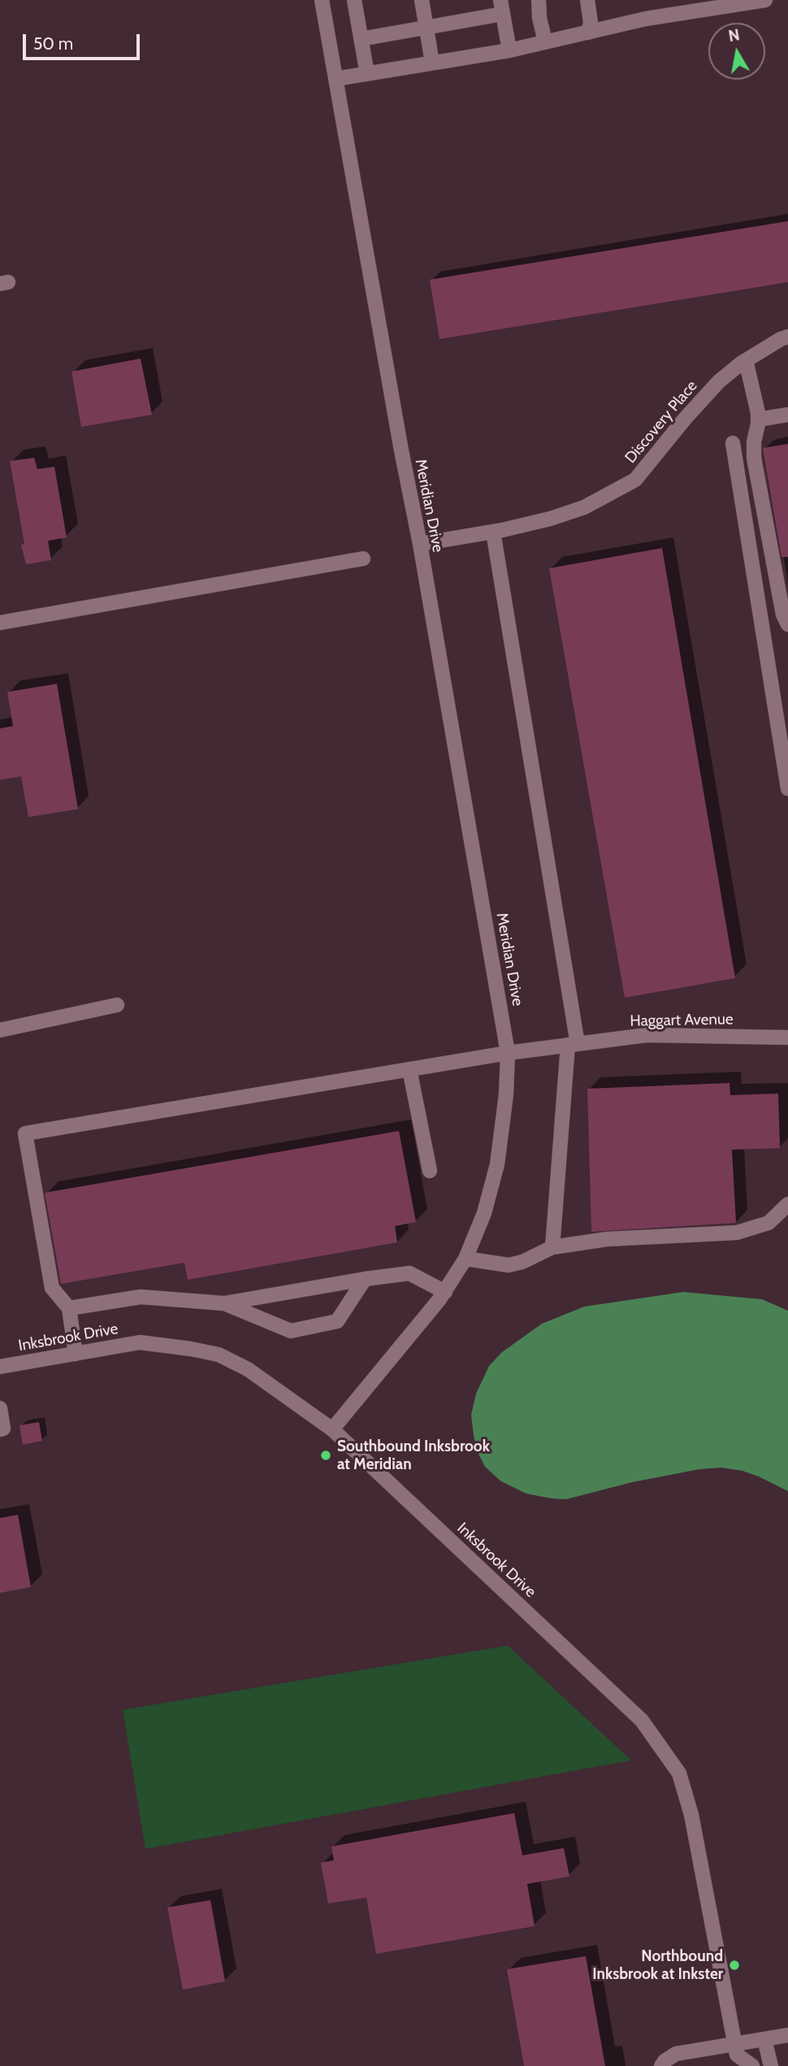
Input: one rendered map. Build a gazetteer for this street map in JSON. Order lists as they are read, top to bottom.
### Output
{
  "streets": {
    "street": [
      "Discovery Place",
      "Meridian Drive",
      "Haggart Avenue",
      "Inksbrook Drive"
    ]
  },
  "crossings": [
    ["Discovery Place", "Meridian Drive"],
    ["Meridian Drive", "Haggart Avenue"],
    ["Meridian Drive", "Inksbrook Drive"]
  ],
  "places": ["Southbound Inksbrook at Meridian", "Northbound Inksbrook at Inkster"],
  "scale_bar": "50 m",
  "north": "top"
}
